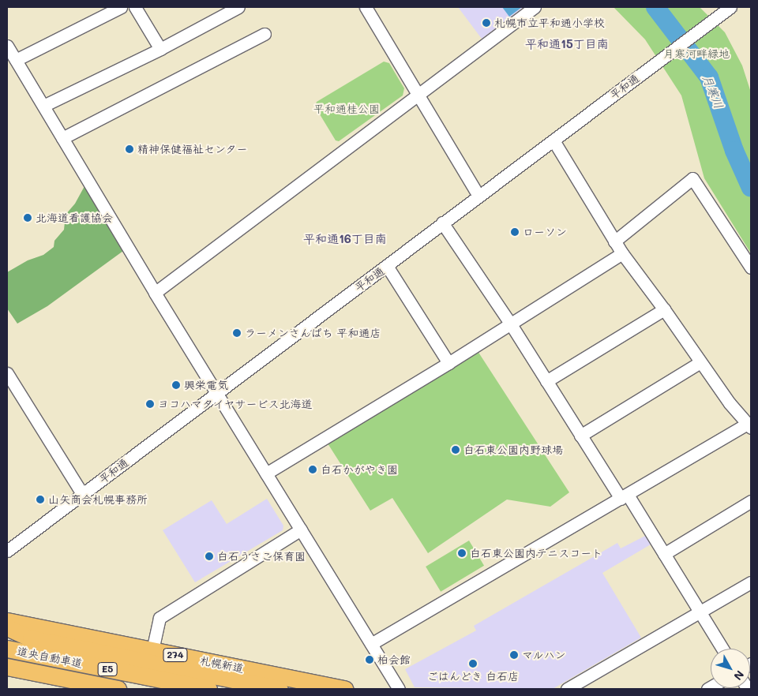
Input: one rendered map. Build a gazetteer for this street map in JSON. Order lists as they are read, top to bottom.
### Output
{
  "streets": {
    "highway": [
      "274",
      "道央自動車道",
      "札幌新道",
      "E5"
    ],
    "street": ["平和通"]
  },
  "districts": ["平和通15丁目南", "平和通16丁目南"],
  "water": ["月寒川"],
  "parks": ["月寒河畔緑地", "平和通桂公園"],
  "places": [
    "札幌市立平和通小学校",
    "精神保健福祉センター",
    "北海道看護協会",
    "ローソン",
    "ラーメンさんぱち 平和通店",
    "興栄電気",
    "ヨコハマタイヤサービス北海道",
    "白石東公園内野球場",
    "白石かがやき園",
    "山矢商会札幌事務所",
    "白石東公園内テニスコート",
    "白石うさこ保育園",
    "マルハン",
    "柏会館",
    "ごはんどき 白石店"
  ],
  "north": "bottom right"
}
